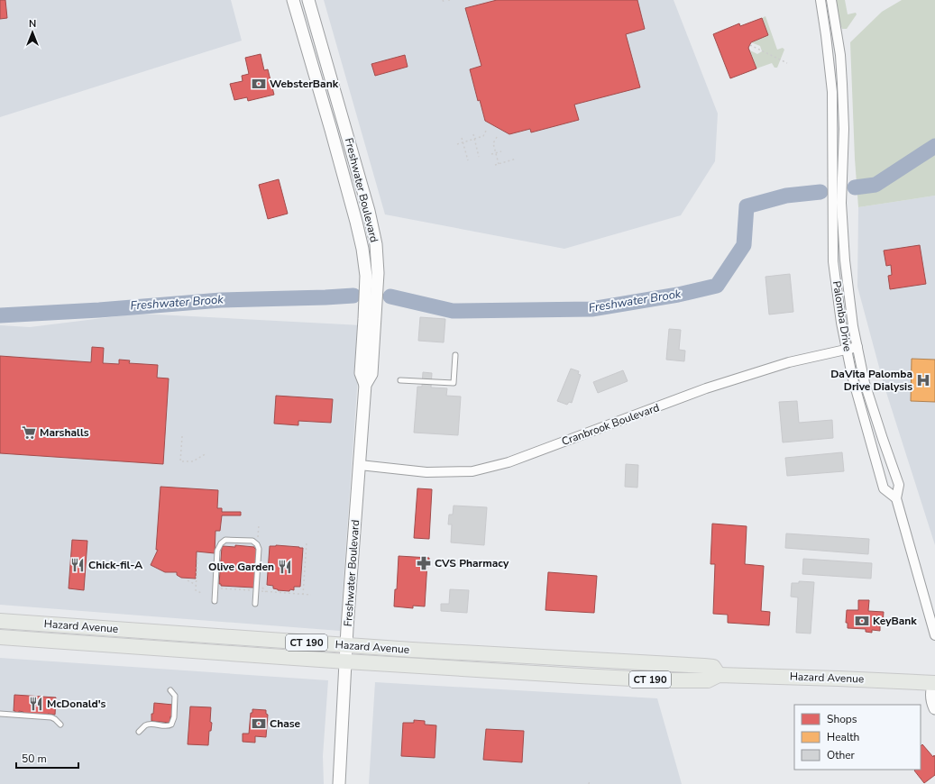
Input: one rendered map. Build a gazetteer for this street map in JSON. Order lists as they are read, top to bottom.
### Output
{
  "streets": {
    "main road": ["Hazard Avenue", "CT 190"],
    "street": ["Freshwater Boulevard", "Palomba Drive", "Cranbrook Boulevard"]
  },
  "crossings": [
    ["Freshwater Boulevard", "Cranbrook Boulevard"],
    ["Freshwater Boulevard", "Hazard Avenue"],
    ["Palomba Drive", "Cranbrook Boulevard"]
  ],
  "water": ["Freshwater Brook"],
  "places": {
    "bank": ["WebsterBank", "KeyBank", "Chase"],
    "hospital": ["DaVita Palomba Drive Dialysis"],
    "supermarket": ["Marshalls"],
    "pharmacy": ["CVS Pharmacy"],
    "restaurant": ["Chick-fil-A", "Olive Garden", "McDonald's"]
  },
  "legend": ["Shops", "Health", "Other"],
  "scale_bar": "50 m",
  "north": "top"
}
